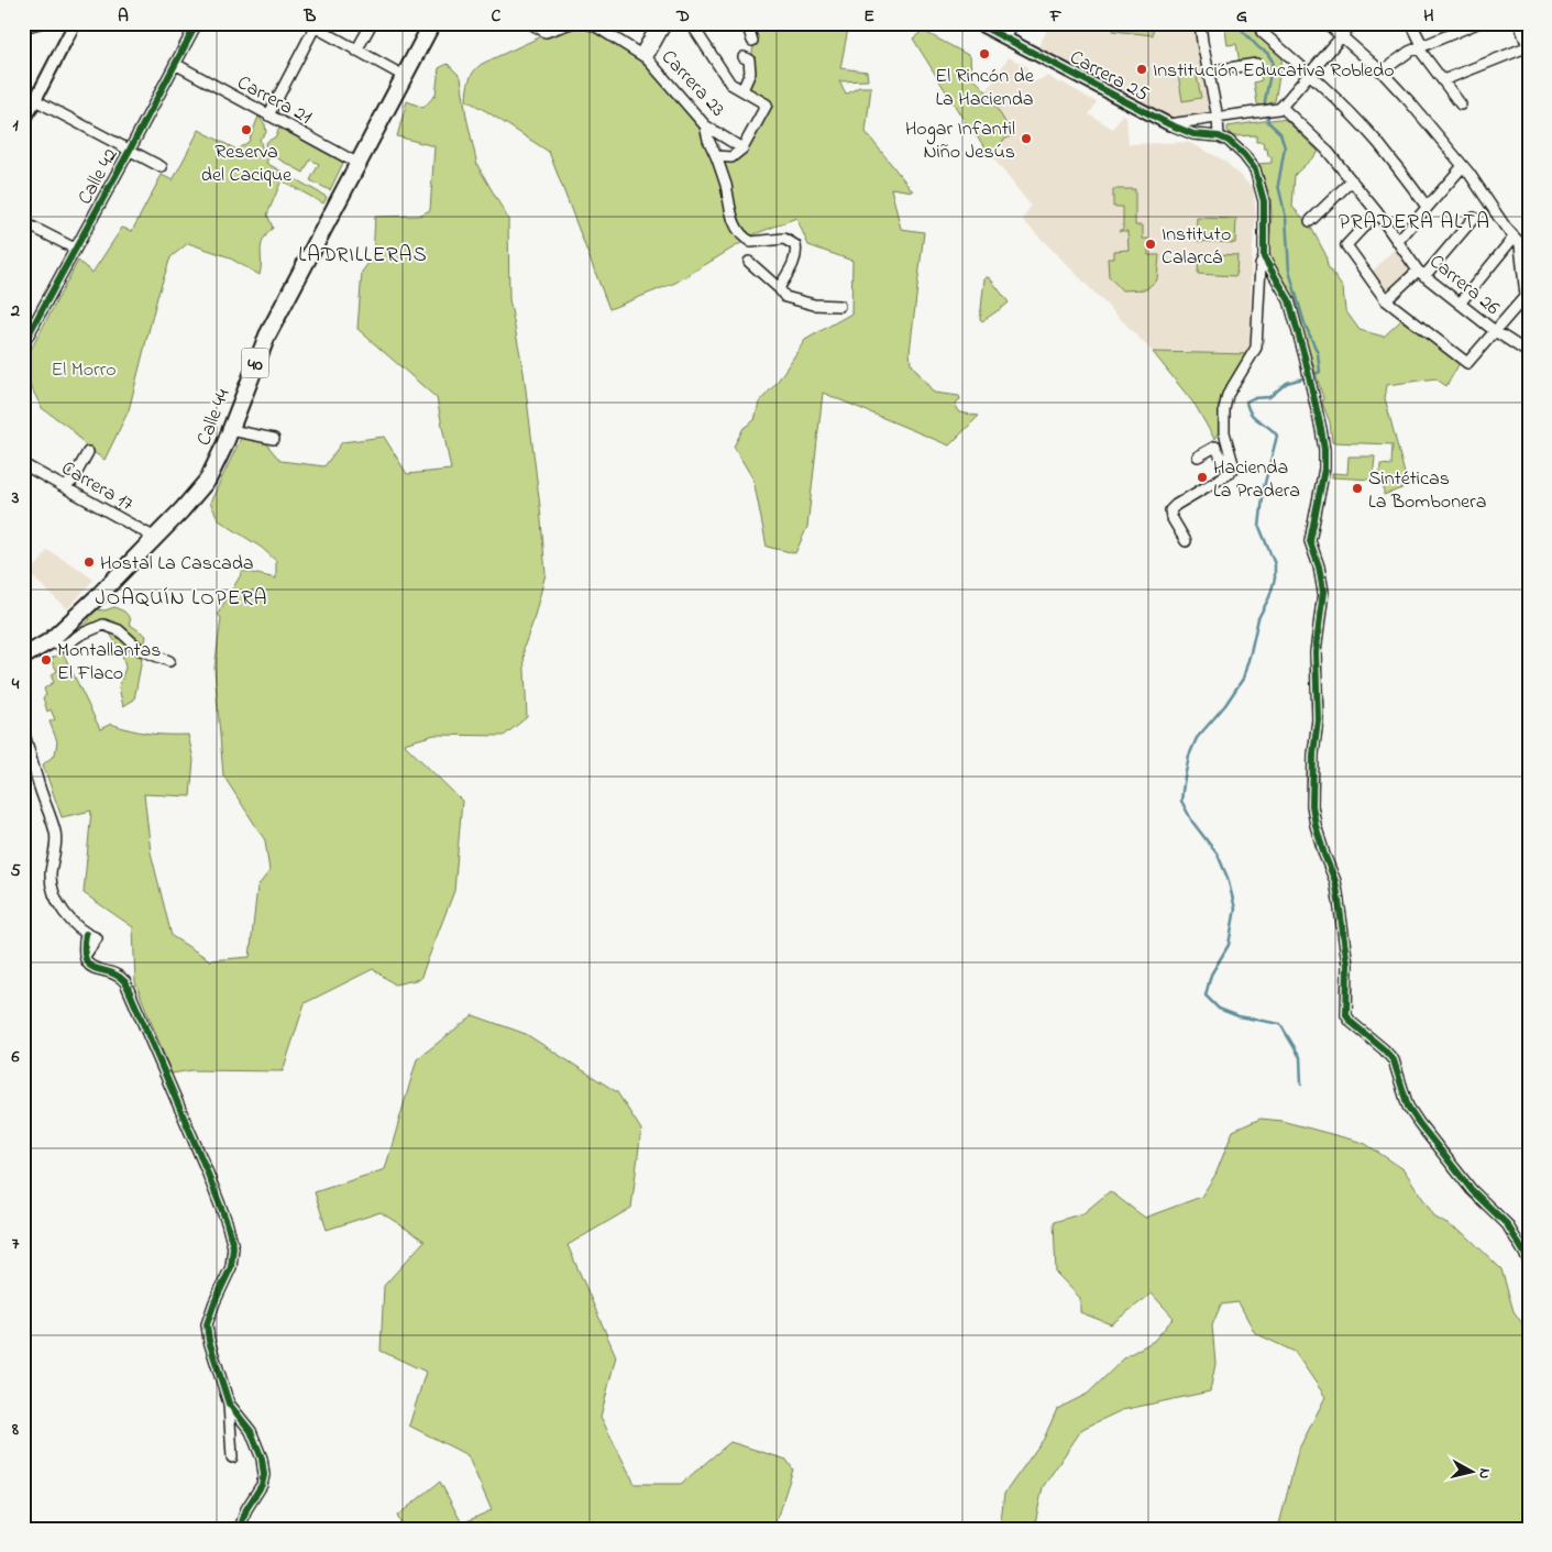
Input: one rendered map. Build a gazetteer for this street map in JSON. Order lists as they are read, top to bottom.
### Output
{
  "streets": {
    "highway": ["40", "Calle 44"],
    "street": [
      "Carrera 25",
      "Carrera 23",
      "Carrera 21",
      "Calle 42",
      "Carrera 26",
      "Carrera 17"
    ]
  },
  "crossings": [
    ["Carrera 21", "Calle 42"],
    ["Carrera 21", "Calle 44"],
    ["Calle 44", "Carrera 17"]
  ],
  "districts": ["PRADERA ALTA", "LADRILLERAS", "JOAQUÍN LOPERA"],
  "parks": ["El Morro"],
  "places": [
    "El Rincón de La Hacienda",
    "Institución Educativa Robledo",
    "Reserva del Cacique",
    "Hogar Infantil Niño Jesús",
    "Instituto Calarcá",
    "Hacienda La Pradera",
    "Sintéticas La Bombonera",
    "Hostal La Cascada",
    "Montallantas El Flaco"
  ],
  "north": "right",
  "grid": {
    "columns": [
      "A",
      "B",
      "C",
      "D",
      "E",
      "F",
      "G",
      "H"
    ],
    "rows": [
      "1",
      "2",
      "3",
      "4",
      "5",
      "6",
      "7",
      "8"
    ]
  }
}
